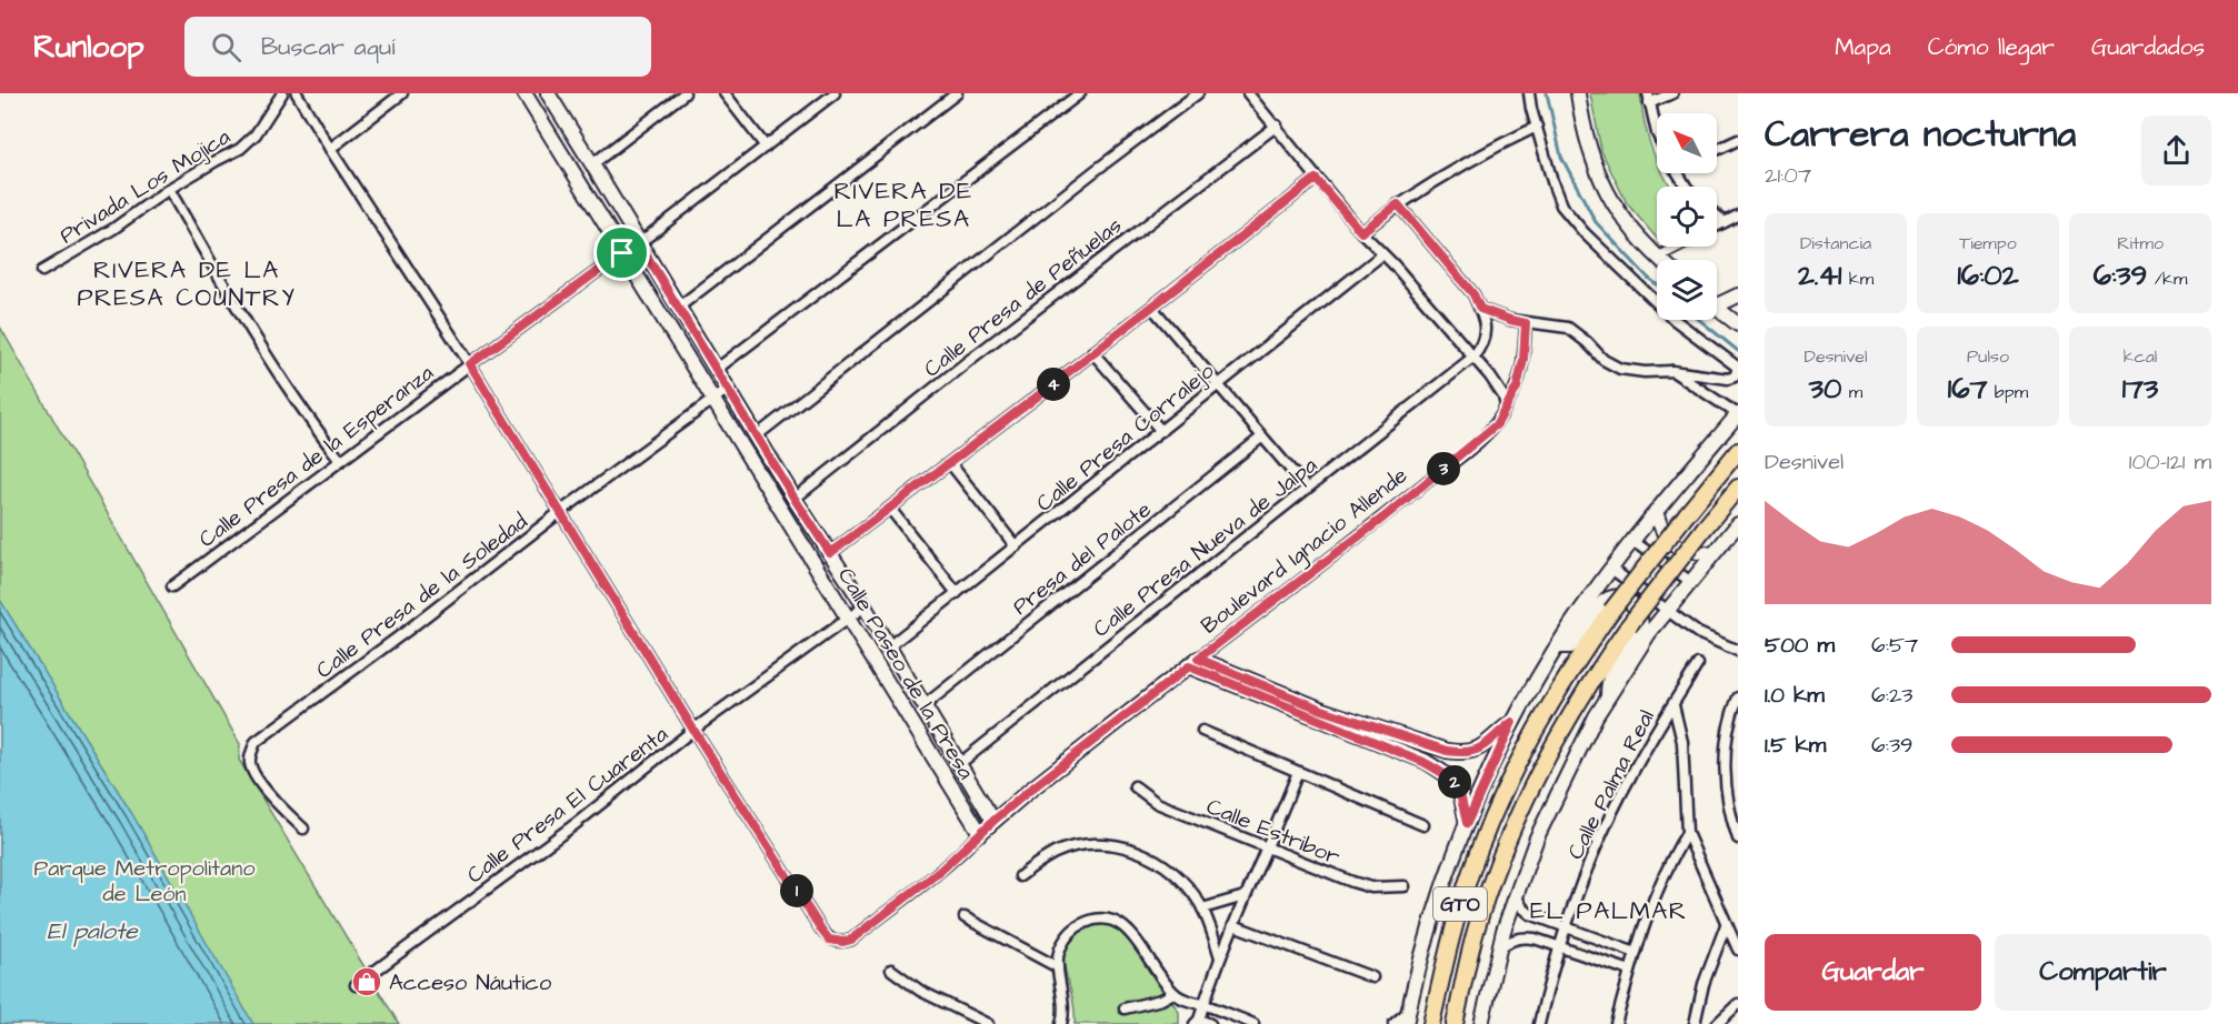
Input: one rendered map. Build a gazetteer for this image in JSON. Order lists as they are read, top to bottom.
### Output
{
  "streets": {
    "main road": ["GTO"],
    "street": [
      "Privada Los Mojica",
      "Calle Presa de Peñuelas",
      "Calle Presa Corralejo",
      "Calle Presa de la Esperanza",
      "Calle Presa Nueva de Jalpa",
      "Boulevard Ignacio Allende",
      "Presa del Palote",
      "Calle Presa de la Soledad",
      "Calle Paseo de la Presa",
      "Calle Palma Real",
      "Calle Presa El Cuarenta",
      "Calle Estribor"
    ]
  },
  "crossings": [
    ["Calle Presa de Peñuelas", "Calle Paseo de la Presa"],
    ["Calle Presa Corralejo", "Calle Paseo de la Presa"],
    ["Calle Presa de la Esperanza", "Calle Paseo de la Presa"],
    ["Calle Presa Nueva de Jalpa", "Calle Paseo de la Presa"],
    ["Boulevard Ignacio Allende", "Calle Paseo de la Presa"],
    ["Boulevard Ignacio Allende", "Calle Presa El Cuarenta"],
    ["Presa del Palote", "Calle Paseo de la Presa"],
    ["Calle Presa de la Soledad", "Calle Paseo de la Presa"],
    ["Calle Paseo de la Presa", "Calle Presa El Cuarenta"]
  ],
  "districts": ["RIVERA DE LA PRESA", "RIVERA DE LA PRESA COUNTRY", "EL PALMAR"],
  "water": ["El palote"],
  "parks": ["Parque Metropolitano de León"],
  "places": {
    "shop": ["Acceso Náutico"]
  },
  "north": "top left",
  "page": {
    "header": "Runloop",
    "search": "Buscar aquí",
    "nav": ["Mapa", "Cómo llegar", "Guardados"],
    "heading": ["Carrera nocturna", "21:07"],
    "stats": [
      ["Distancia", "2.41 km"],
      ["Tiempo", "16:02"],
      ["Ritmo", "6:39 /km"],
      ["Desnivel", "30 m"],
      ["Pulso", "167 bpm"],
      ["kcal", "173"]
    ],
    "pins": [
      "4",
      "3",
      "2",
      "1"
    ],
    "chart": ["Desnivel", "100–121 m"],
    "list": [
      {
        "name": "500 m",
        "note": "6:57"
      },
      {
        "name": "1.0 km",
        "note": "6:23"
      },
      {
        "name": "1.5 km",
        "note": "6:39"
      }
    ],
    "buttons": ["Guardar", "Compartir"]
  }
}
